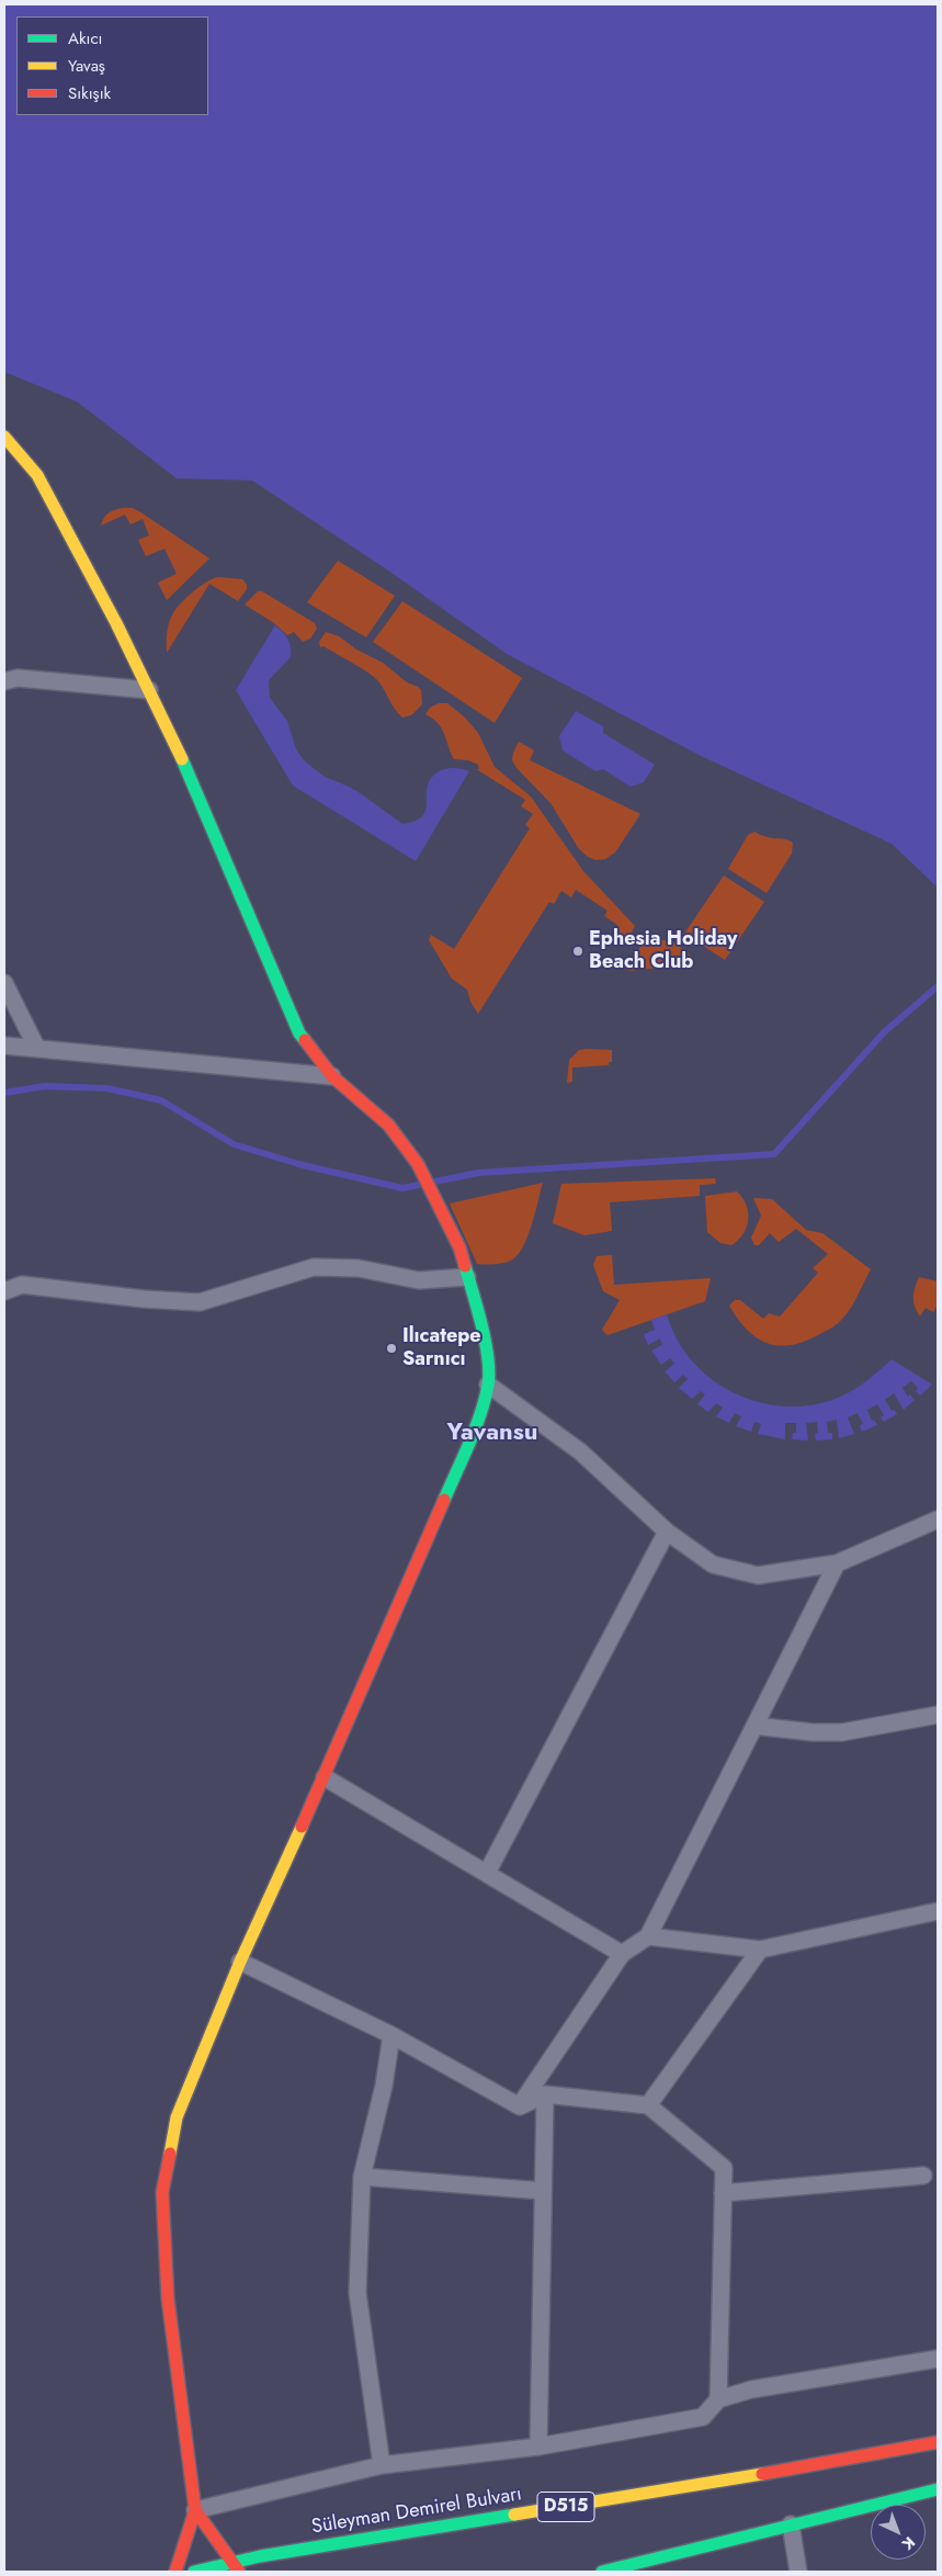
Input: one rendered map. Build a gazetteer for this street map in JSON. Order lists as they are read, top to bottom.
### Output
{
  "streets": {
    "main road": ["D515", "Süleyman Demirel Bulvarı"]
  },
  "districts": ["Yavansu"],
  "places": ["Ephesia Holiday Beach Club", "Ilıcatepe Sarnıcı"],
  "legend": ["Akıcı", "Yavaş", "Sıkışık"],
  "north": "bottom right"
}
